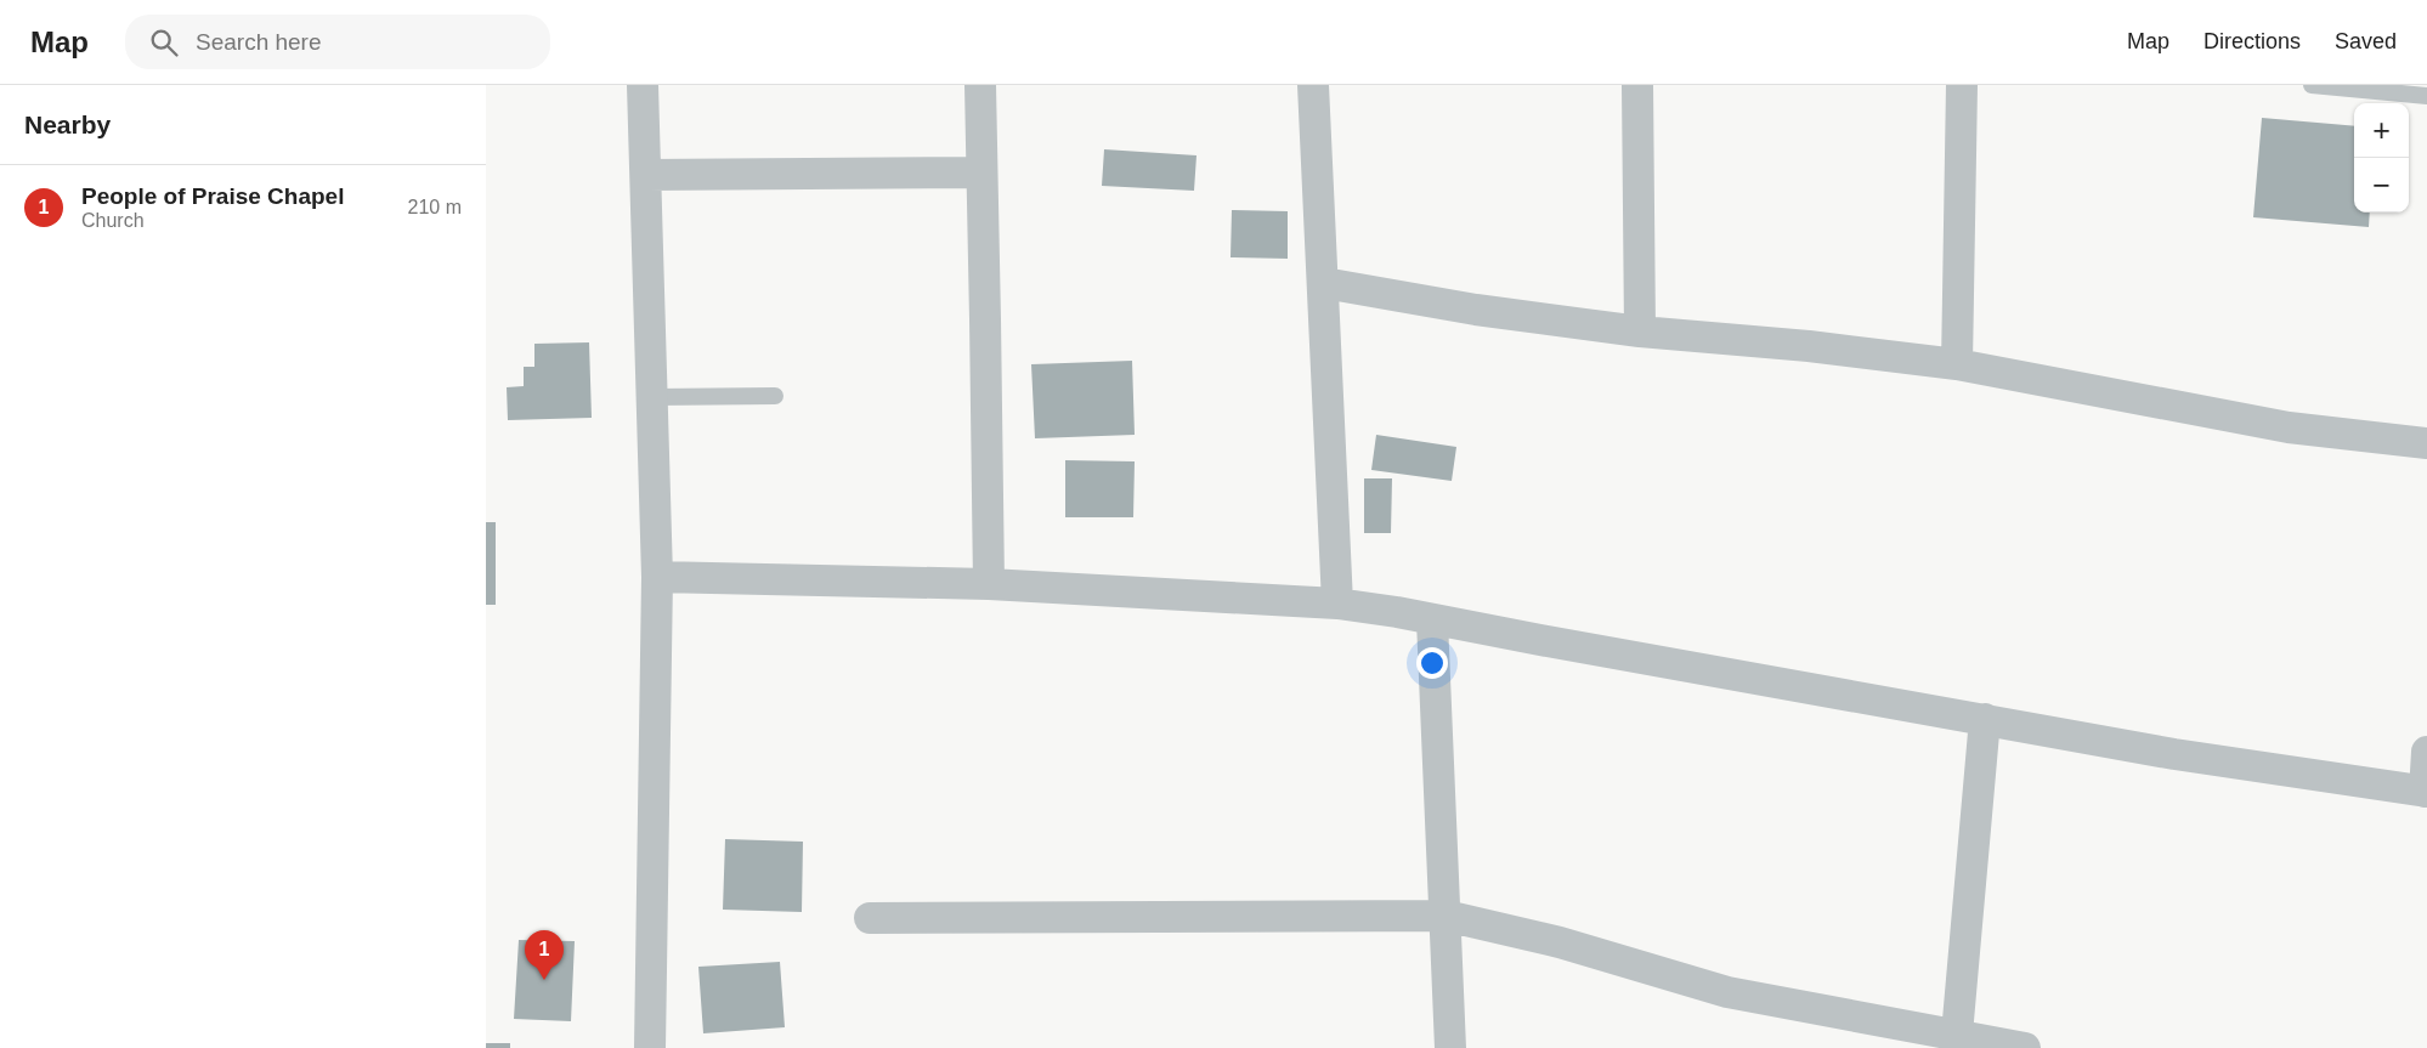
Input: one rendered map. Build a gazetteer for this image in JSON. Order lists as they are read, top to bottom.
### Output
{
  "page": {
    "header": "Map",
    "search": "Search here",
    "nav": ["Map", "Directions", "Saved"],
    "heading": "Nearby",
    "map_buttons": ["+", "−"],
    "list": [
      {
        "mark": "1",
        "name": "People of Praise Chapel",
        "note": "Church",
        "value": "210 m"
      }
    ],
    "pins": "1"
  }
}
